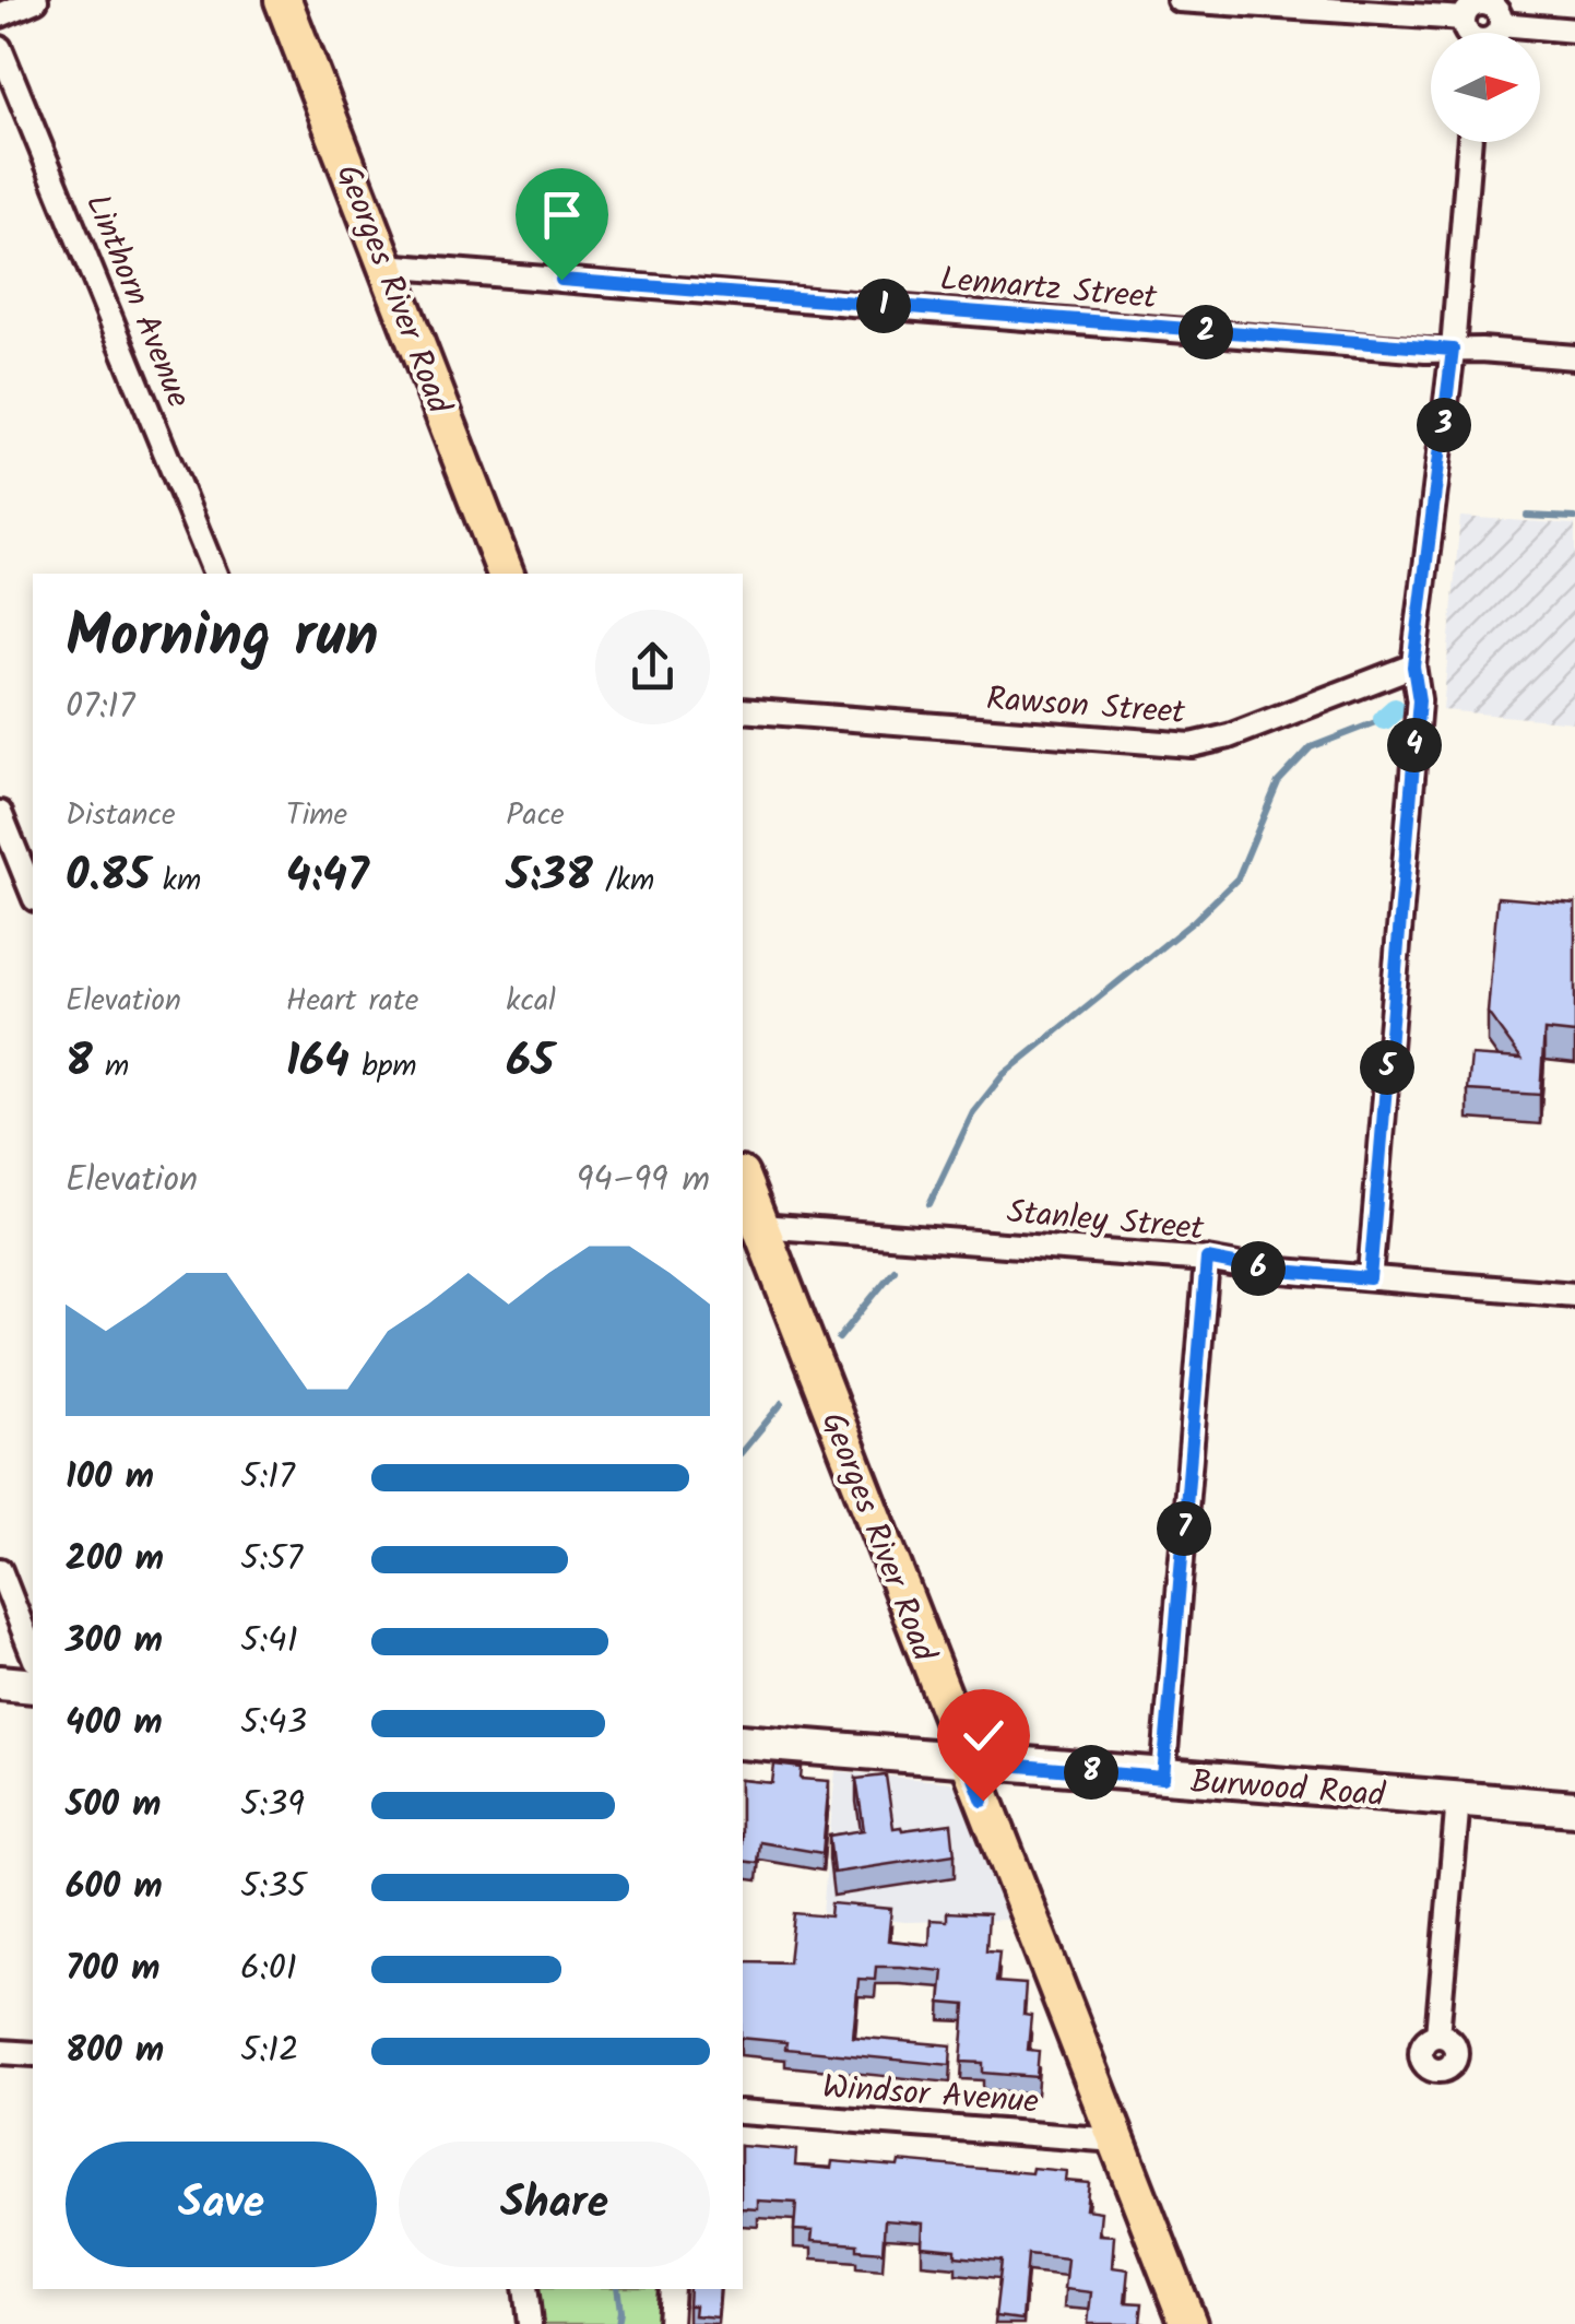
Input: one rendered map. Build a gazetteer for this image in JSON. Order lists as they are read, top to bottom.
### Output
{
  "streets": {
    "main road": ["Georges River Road", "Burwood Road"],
    "street": [
      "Lennartz Street",
      "Linthorn Avenue",
      "Rawson Street",
      "Stanley Street",
      "Windsor Avenue"
    ]
  },
  "crossings": [
    ["Lennartz Street", "Georges River Road"],
    ["Georges River Road", "Stanley Street"],
    ["Georges River Road", "Burwood Road"],
    ["Georges River Road", "Windsor Avenue"]
  ],
  "north": "right",
  "page": {
    "pins": [
      "1",
      "2",
      "3",
      "4",
      "5",
      "6",
      "7",
      "8"
    ],
    "heading": ["Morning run", "07:17"],
    "stats": [
      ["Distance", "0.85 km"],
      ["Time", "4:47"],
      ["Pace", "5:38 /km"],
      ["Elevation", "8 m"],
      ["Heart rate", "164 bpm"],
      ["kcal", "65"]
    ],
    "chart": ["Elevation", "94–99 m"],
    "list": [
      {
        "name": "100 m",
        "note": "5:17"
      },
      {
        "name": "200 m",
        "note": "5:57"
      },
      {
        "name": "300 m",
        "note": "5:41"
      },
      {
        "name": "400 m",
        "note": "5:43"
      },
      {
        "name": "500 m",
        "note": "5:39"
      },
      {
        "name": "600 m",
        "note": "5:35"
      },
      {
        "name": "700 m",
        "note": "6:01"
      },
      {
        "name": "800 m",
        "note": "5:12"
      }
    ],
    "buttons": ["Save", "Share"]
  }
}
